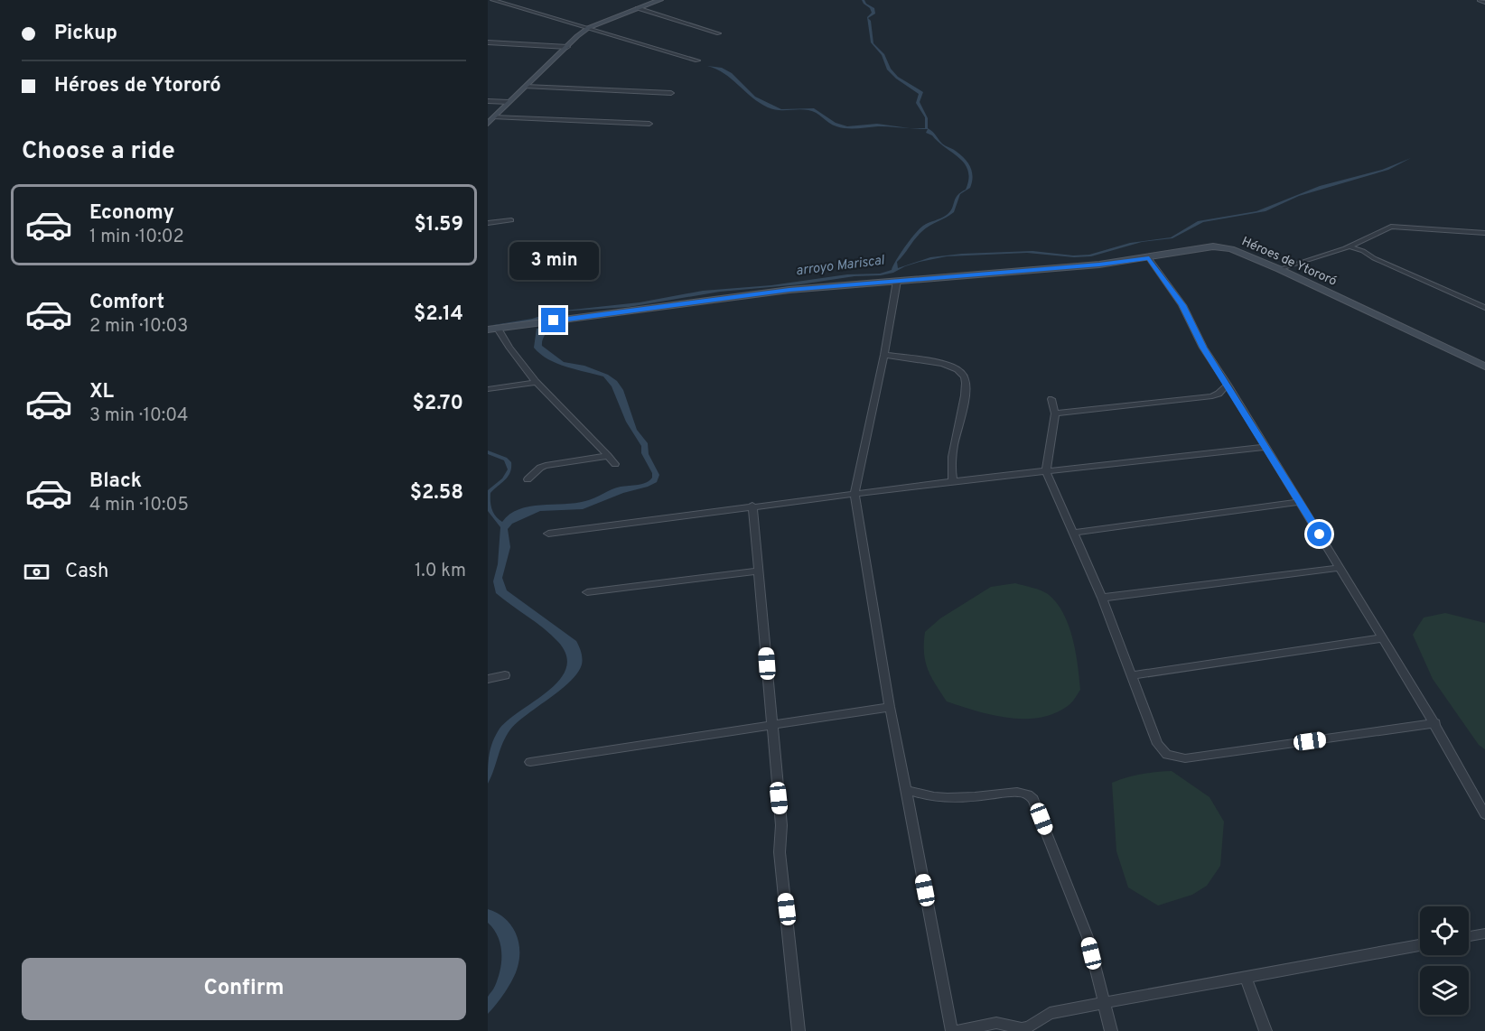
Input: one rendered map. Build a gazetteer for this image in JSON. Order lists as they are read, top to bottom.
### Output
{
  "streets": {
    "main road": ["Héroes de Ytororó"]
  },
  "water": ["arroyo Mariscal"],
  "page": {
    "banner": ["Pickup", "Héroes de Ytororó"],
    "heading": "Choose a ride",
    "list": [
      {
        "name": "Economy",
        "note": "1 min · 10:02",
        "value": "$1.59"
      },
      {
        "name": "Comfort",
        "note": "2 min · 10:03",
        "value": "$2.14"
      },
      {
        "name": "XL",
        "note": "3 min · 10:04",
        "value": "$2.70"
      },
      {
        "name": "Black",
        "note": "4 min · 10:05",
        "value": "$2.58"
      }
    ],
    "bubble": "3 min",
    "pay": ["Cash", "1.0 km"],
    "buttons": "Confirm"
  }
}
